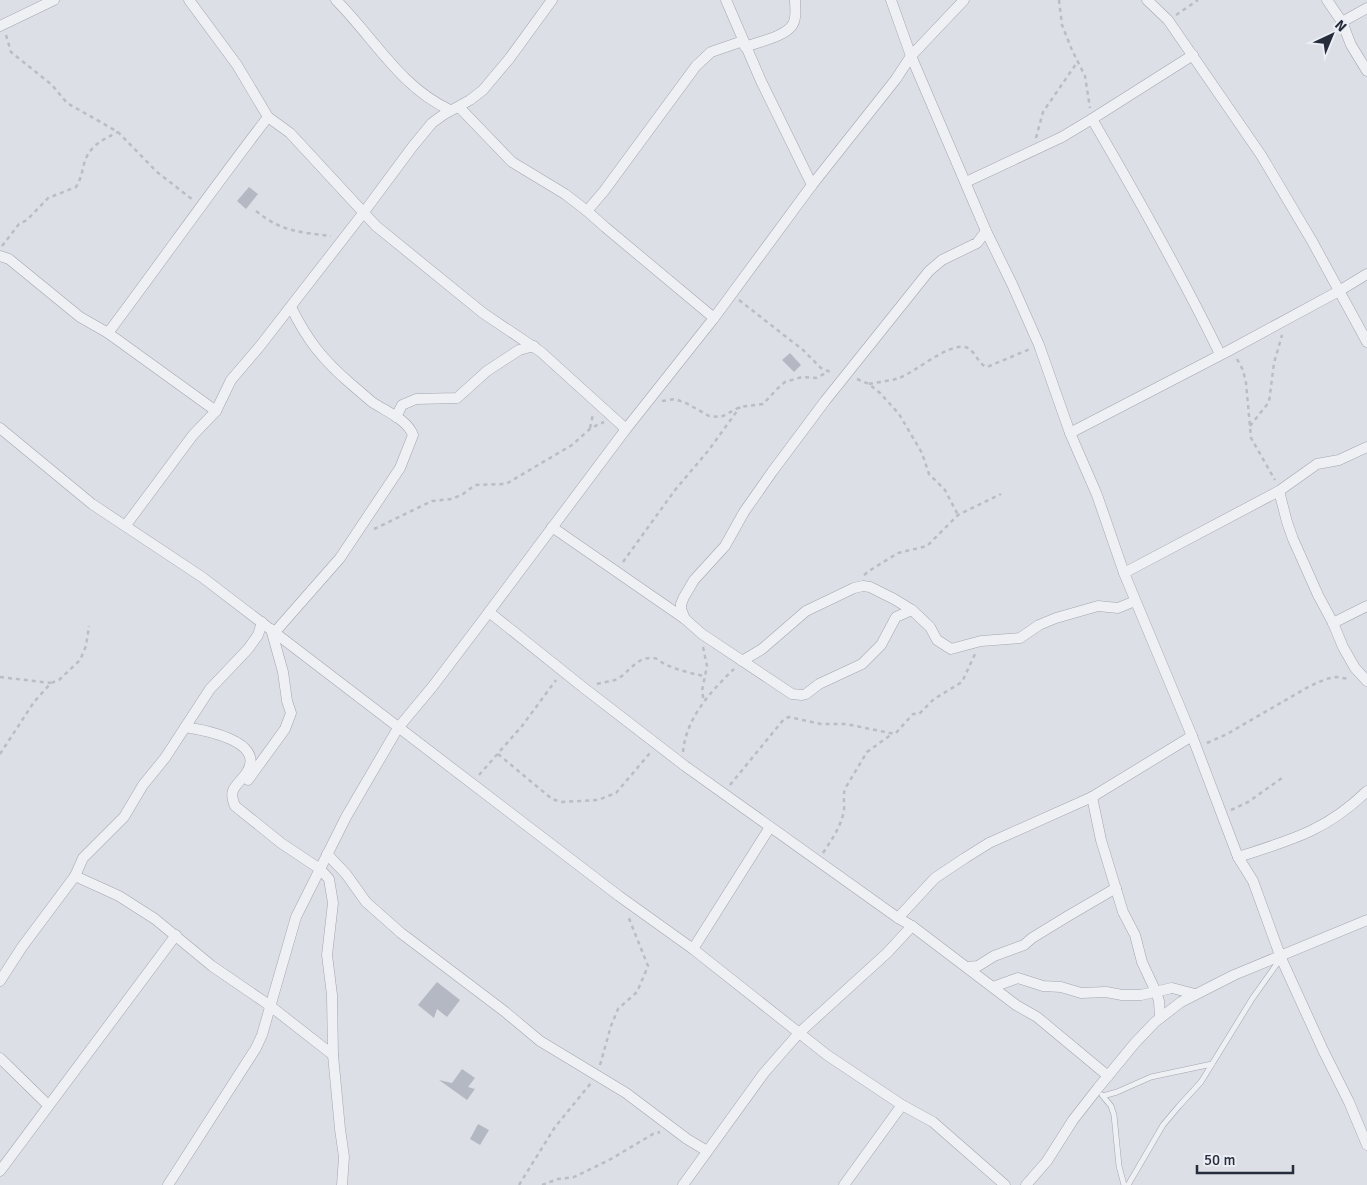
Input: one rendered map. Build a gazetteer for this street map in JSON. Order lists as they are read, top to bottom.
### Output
{
  "scale_bar": "50 m",
  "north": "top right"
}
